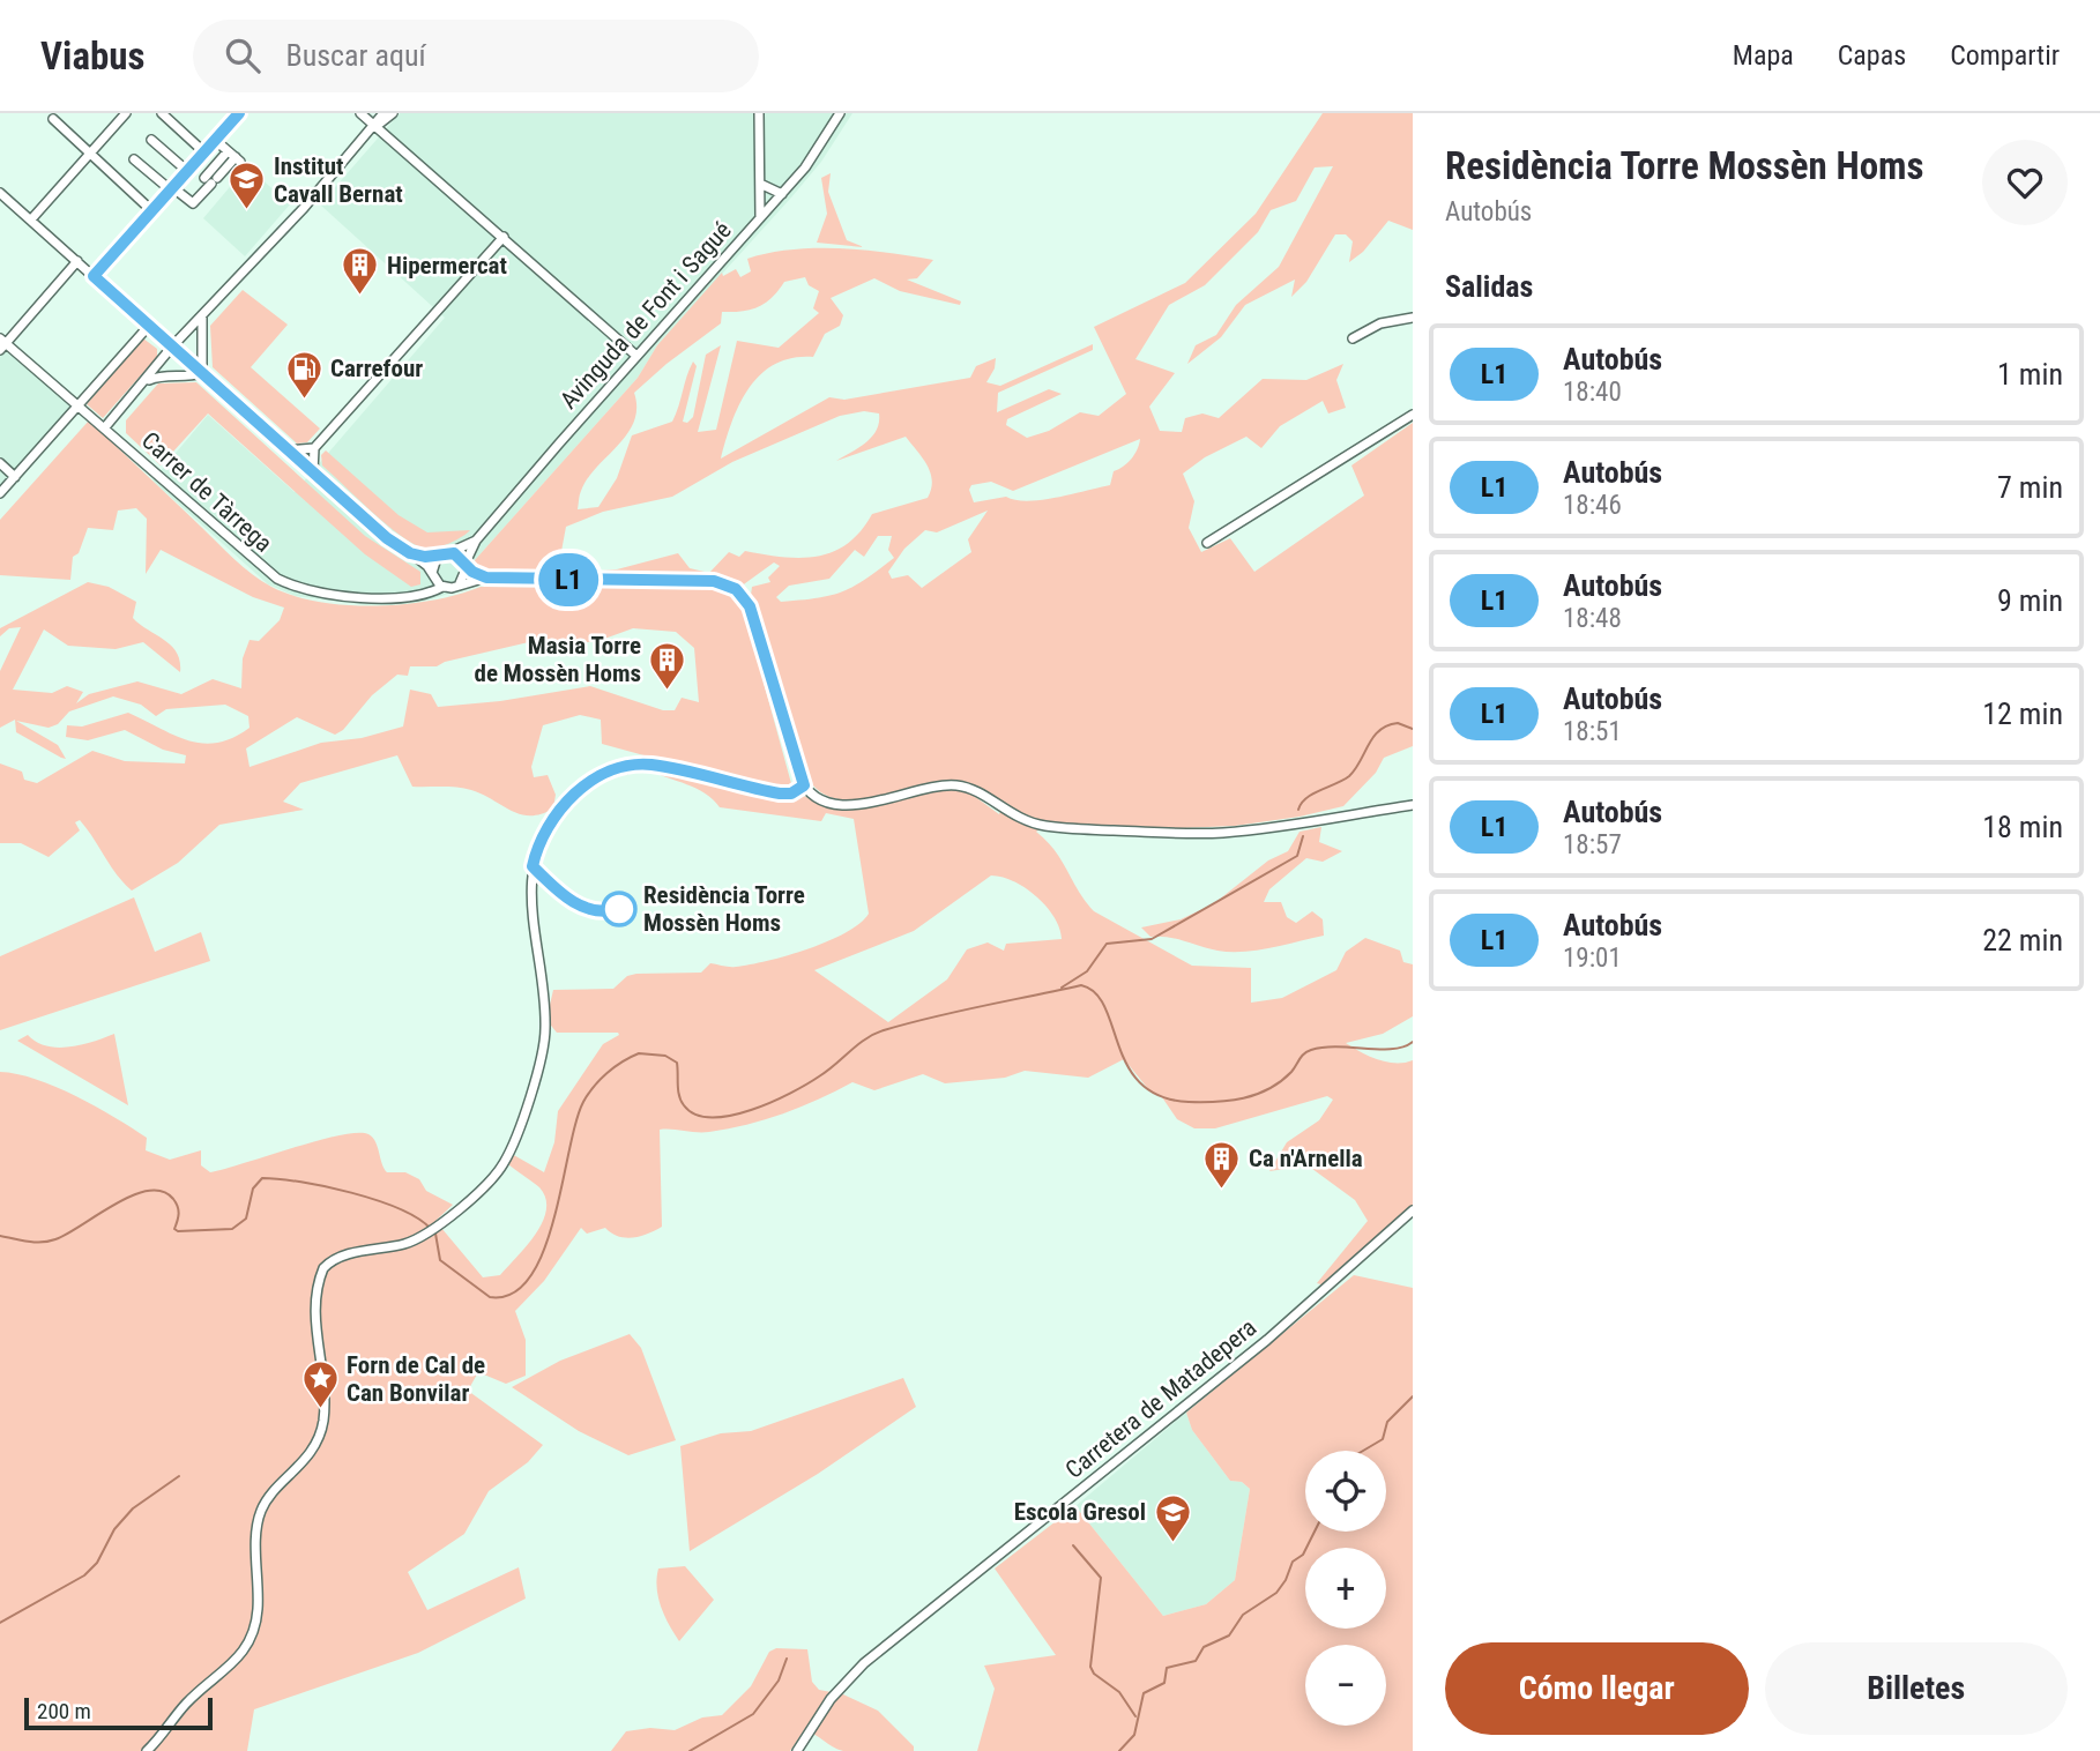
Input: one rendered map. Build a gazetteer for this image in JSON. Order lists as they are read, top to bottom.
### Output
{
  "streets": {
    "street": ["Avinguda de Font i Sagué", "Carrer de Tàrrega", "Carretera de Matadepera"]
  },
  "crossings": [
    ["Avinguda de Font i Sagué", "Carrer de Tàrrega"]
  ],
  "places": {
    "school or university": ["Institut Cavall Bernat", "Escola Gresol"],
    "building": ["Hipermercat", "Masia Torre de Mossèn Homs", "Ca n'Arnella"],
    "fuel station": ["Carrefour"],
    "other": ["Residència Torre Mossèn Homs"],
    "place": ["Forn de Cal de Can Bonvilar"]
  },
  "lines": ["bus line L1"],
  "scale_bar": "200 m",
  "page": {
    "header": "Viabus",
    "search": "Buscar aquí",
    "nav": ["Mapa", "Capas", "Compartir"],
    "on_map": "L1",
    "heading": [
      ["Residència Torre Mossèn Homs", "Autobús"],
      "Salidas"
    ],
    "list": [
      {
        "mark": "L1",
        "name": "Autobús",
        "note": "18:40",
        "value": "1 min"
      },
      {
        "mark": "L1",
        "name": "Autobús",
        "note": "18:46",
        "value": "7 min"
      },
      {
        "mark": "L1",
        "name": "Autobús",
        "note": "18:48",
        "value": "9 min"
      },
      {
        "mark": "L1",
        "name": "Autobús",
        "note": "18:51",
        "value": "12 min"
      },
      {
        "mark": "L1",
        "name": "Autobús",
        "note": "18:57",
        "value": "18 min"
      },
      {
        "mark": "L1",
        "name": "Autobús",
        "note": "19:01",
        "value": "22 min"
      }
    ],
    "map_buttons": ["+", "−"],
    "buttons": ["Cómo llegar", "Billetes"],
    "scale": "200 m"
  }
}
